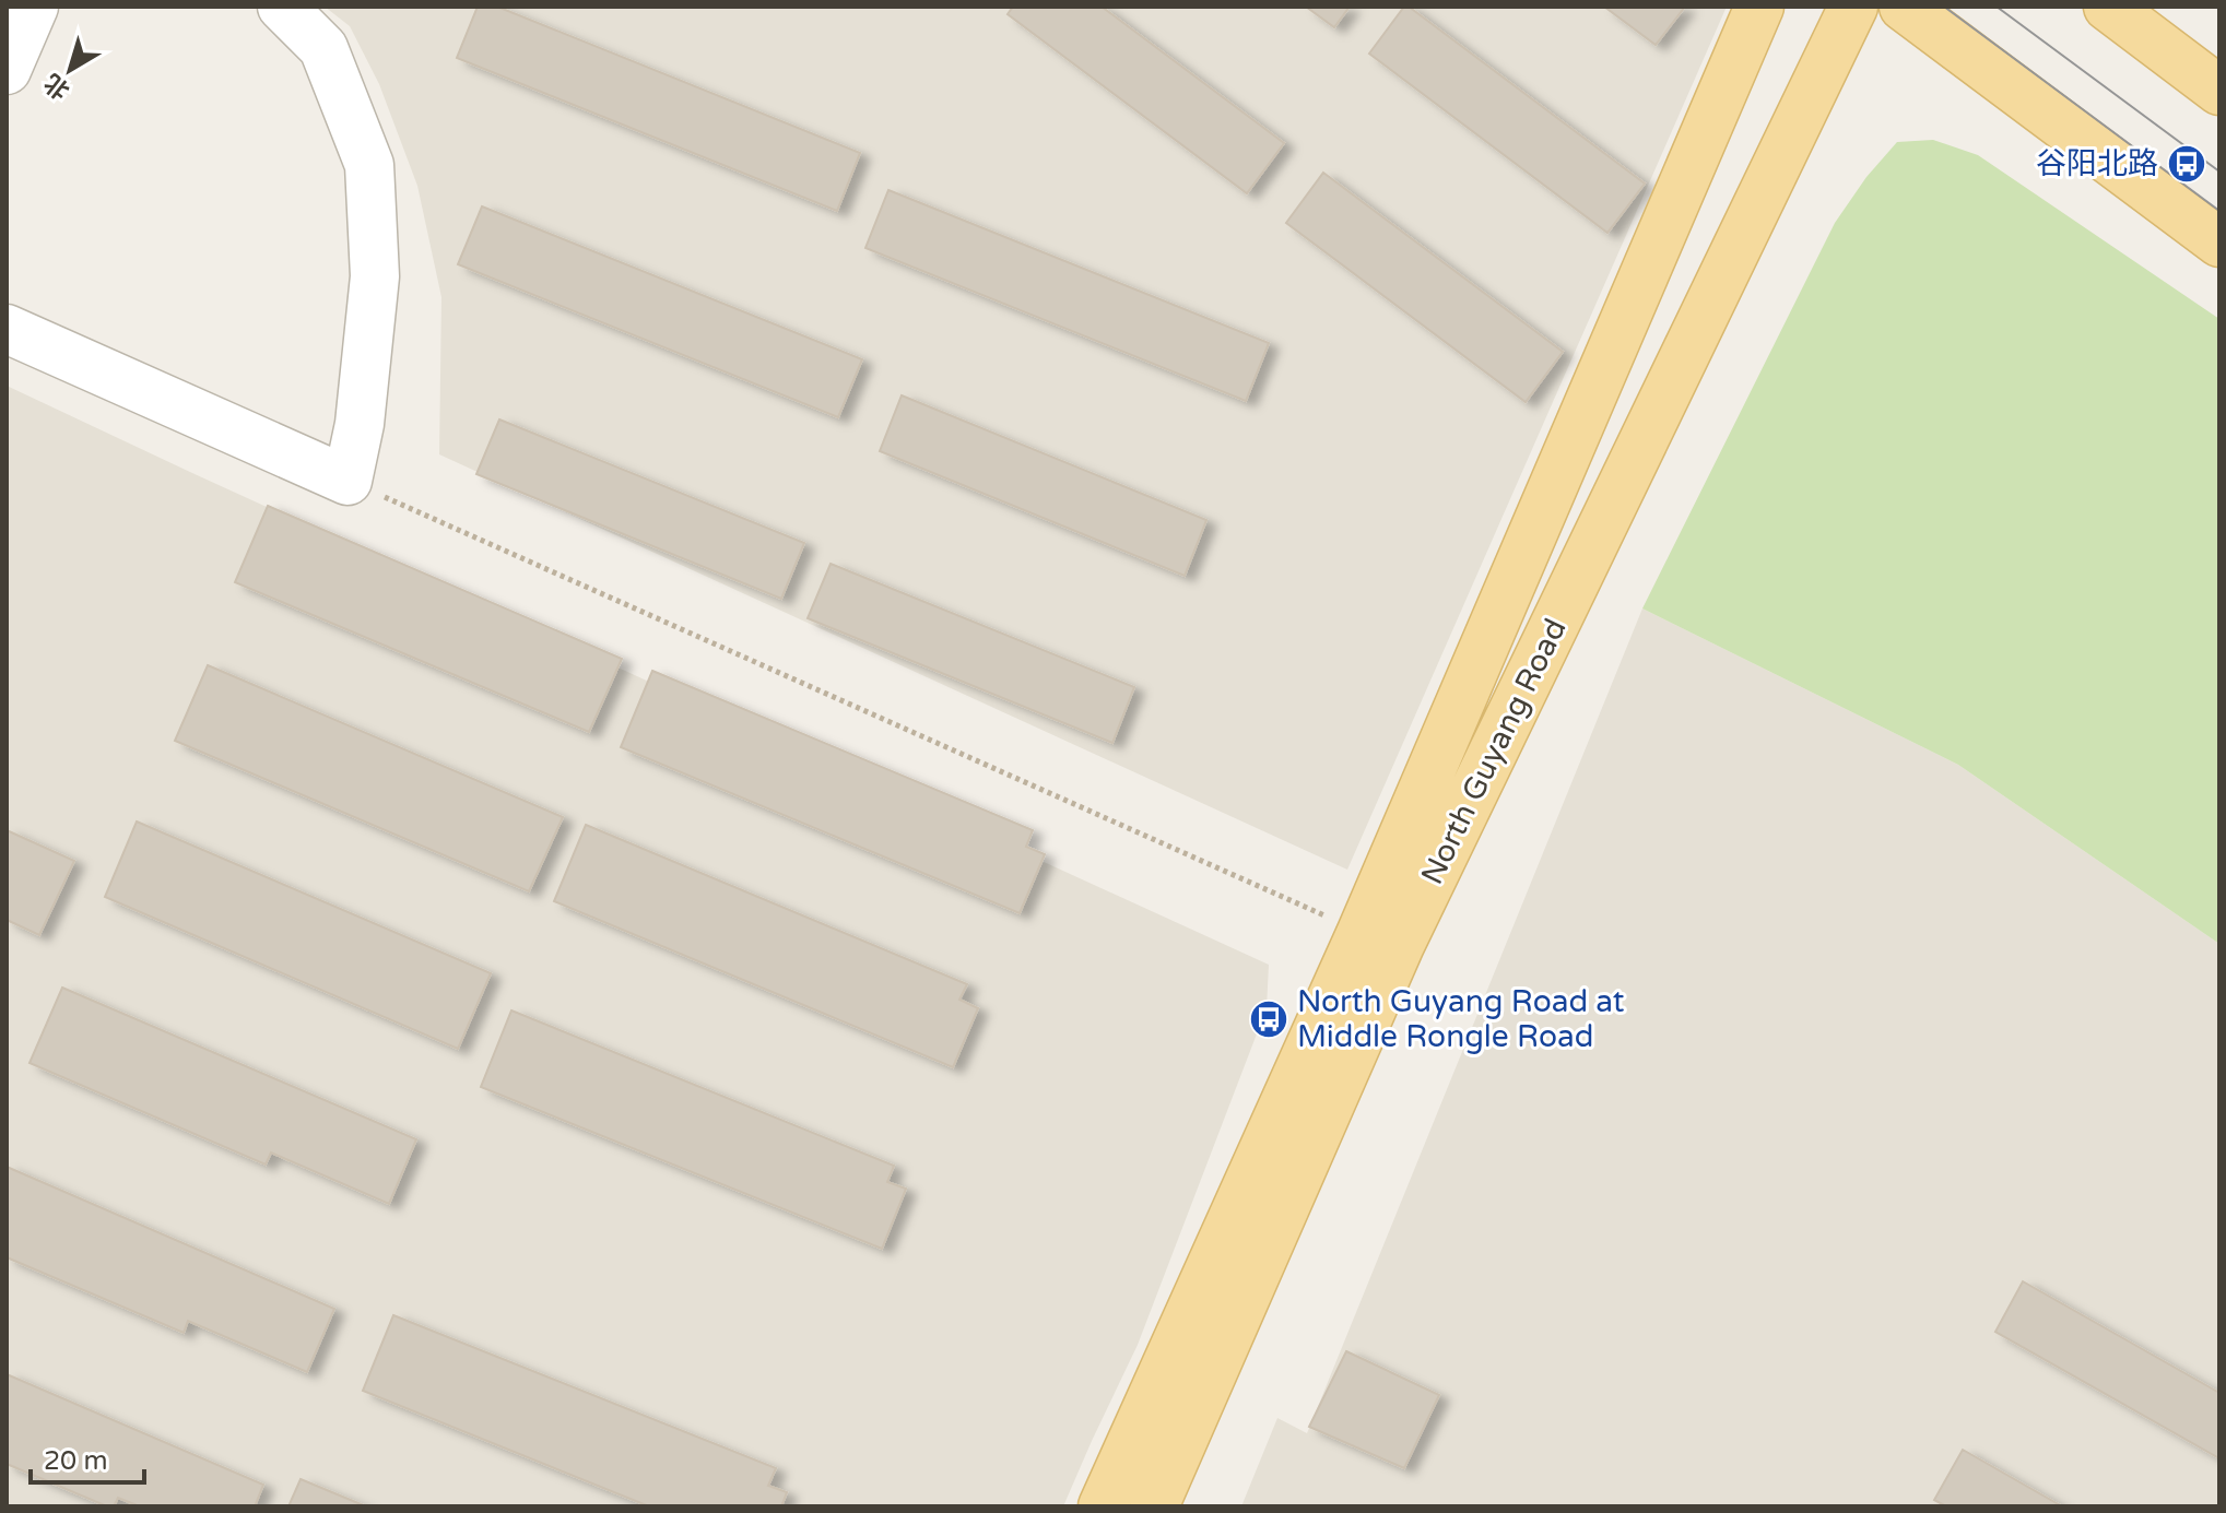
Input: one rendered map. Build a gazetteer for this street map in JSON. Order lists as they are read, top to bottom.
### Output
{
  "streets": {
    "main road": ["North Guyang Road"]
  },
  "places": {
    "bus stop": ["谷阳北路", "North Guyang Road at Middle Rongle Road"]
  },
  "scale_bar": "20 m",
  "north": "bottom left"
}
